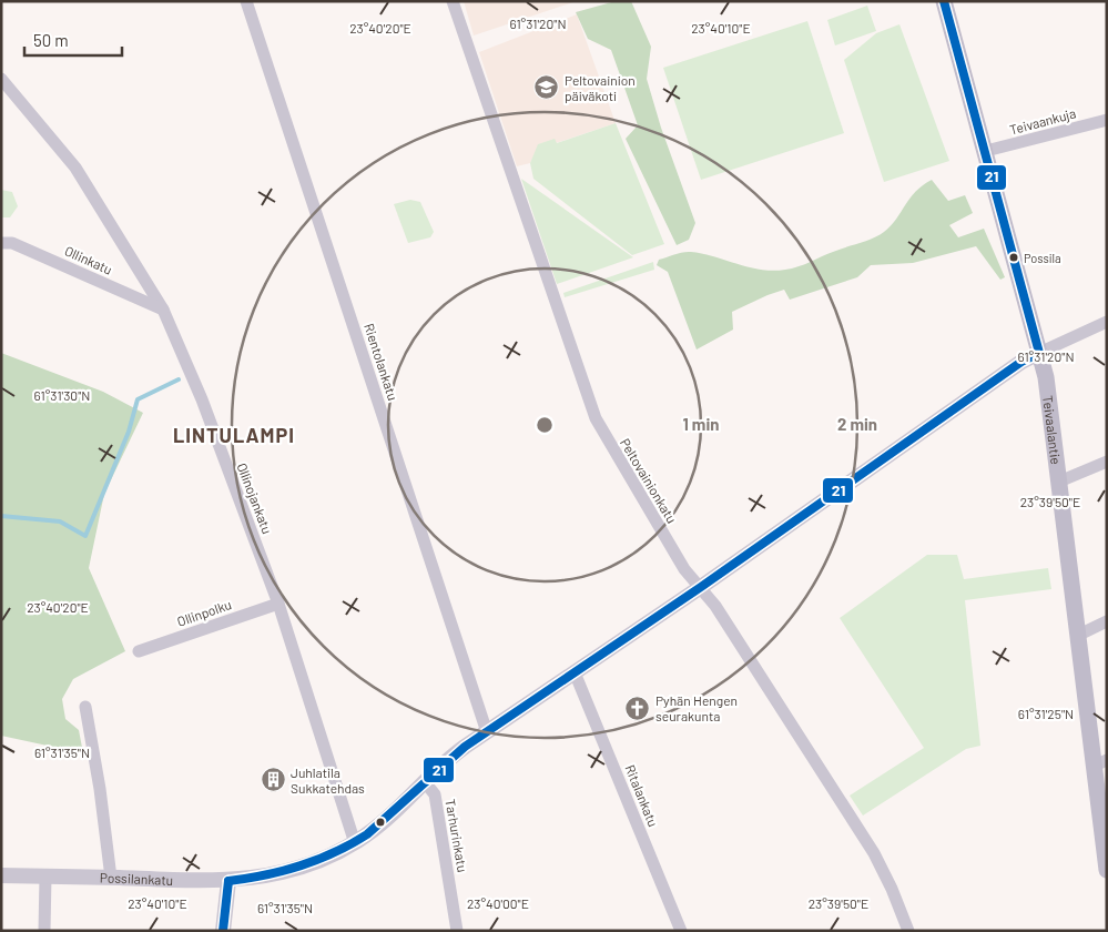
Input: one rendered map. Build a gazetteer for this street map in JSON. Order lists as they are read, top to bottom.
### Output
{
  "streets": {
    "main road": ["Teivaalantie"],
    "street": [
      "Teivaankuja",
      "Ollinkatu",
      "Rientolankatu",
      "Peltovainionkatu",
      "Ollinojankatu",
      "Ollinpolku",
      "Ritalankatu",
      "Tarhurinkatu",
      "Possilankatu"
    ]
  },
  "crossings": [
    ["Teivaankuja", "Teivaalantie"],
    ["Ollinkatu", "Ollinojankatu"],
    ["Rientolankatu", "Possilankatu"],
    ["Teivaalantie", "Possilankatu"],
    ["Peltovainionkatu", "Possilankatu"],
    ["Ollinojankatu", "Ollinpolku"],
    ["Ollinojankatu", "Possilankatu"],
    ["Ritalankatu", "Possilankatu"],
    ["Tarhurinkatu", "Possilankatu"]
  ],
  "districts": ["LINTULAMPI"],
  "places": {
    "school or university": ["Peltovainion päiväkoti"],
    "other": ["Possila"],
    "church": ["Pyhän Hengen seurakunta"],
    "building": ["Juhlatila Sukkatehdas"]
  },
  "lines": ["transit line 21"],
  "scale_bar": "50 m",
  "coordinates": [
    "61°31'20\"N",
    "23°40'20\"E",
    "23°40'10\"E",
    "61°31'30\"N",
    "23°39'50\"E",
    "61°31'25\"N",
    "61°31'35\"N",
    "23°40'00\"E"
  ],
  "rings": ["1 min", "2 min"]
}
